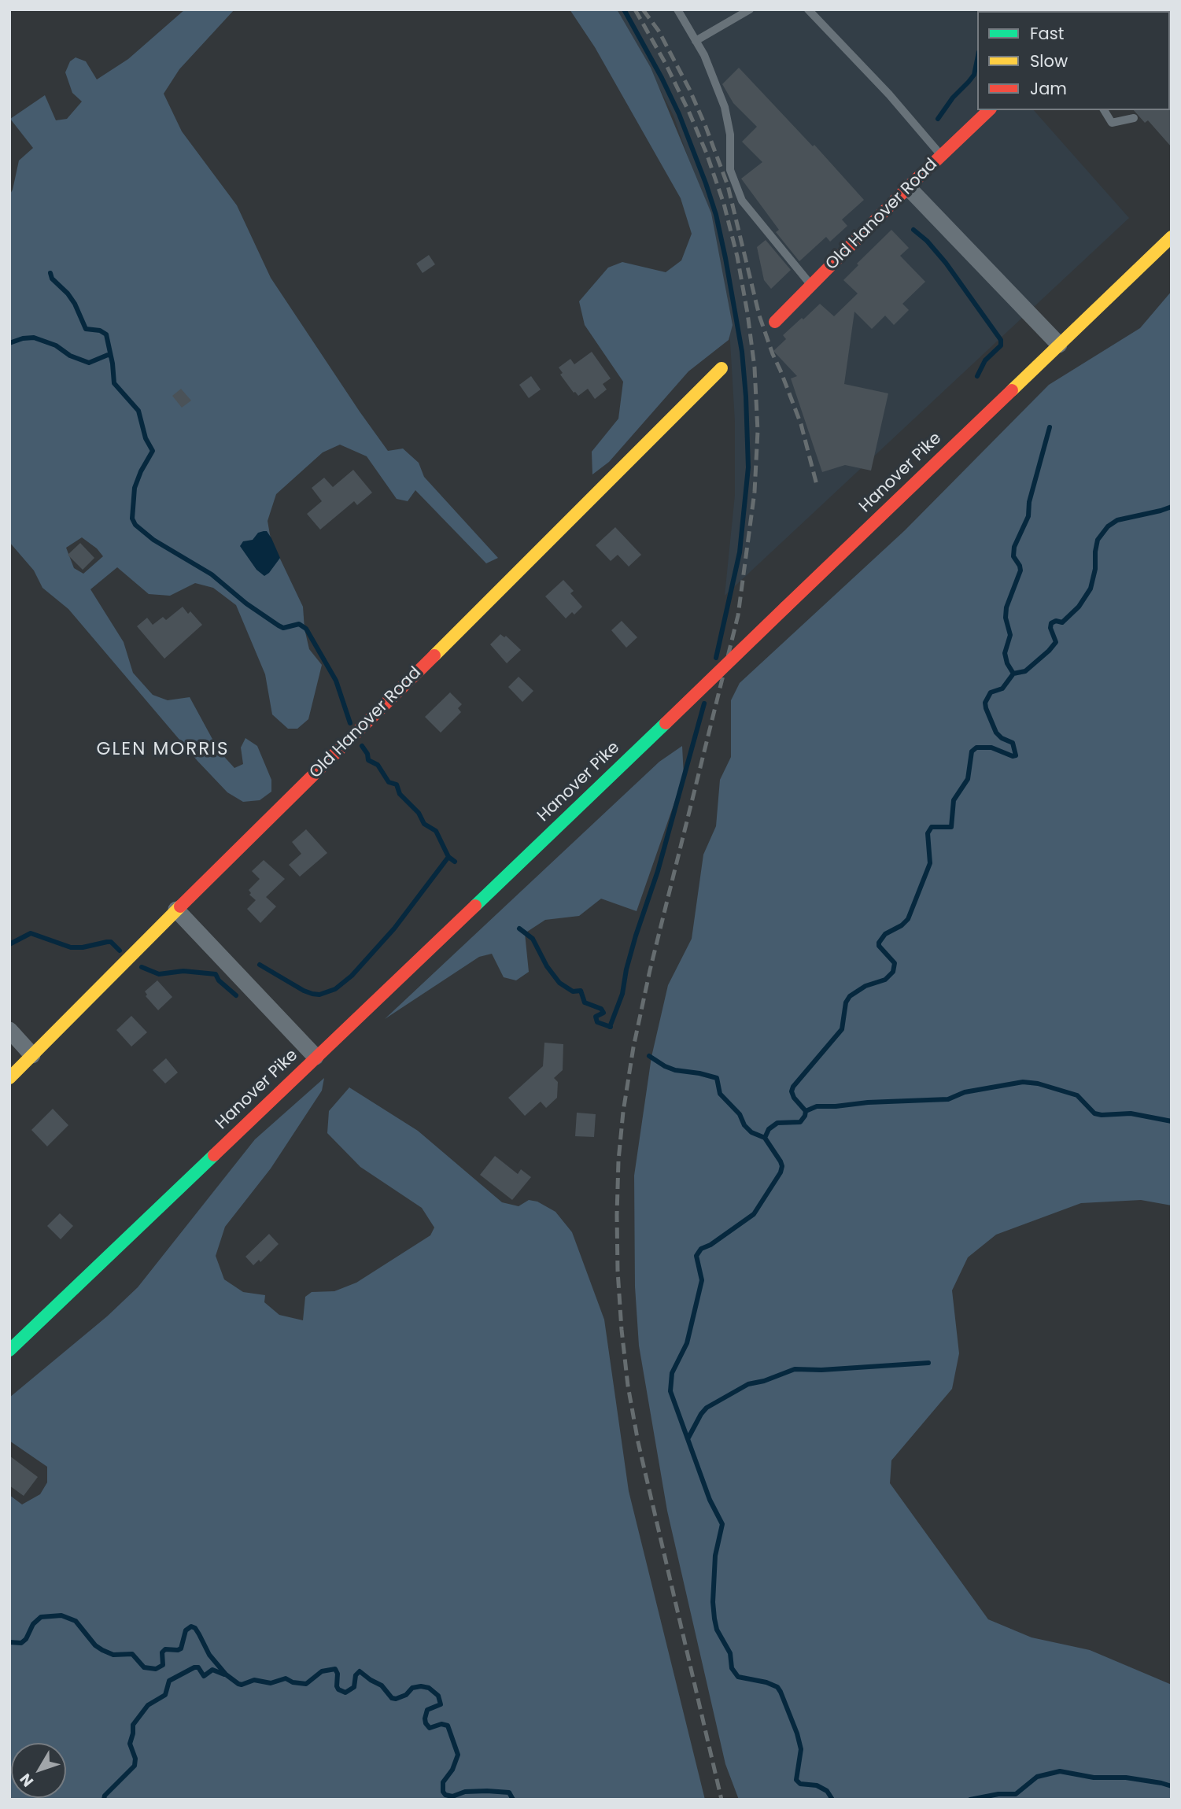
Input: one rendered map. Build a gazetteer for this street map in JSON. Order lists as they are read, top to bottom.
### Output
{
  "streets": {
    "main road": ["Old Hanover Road", "Hanover Pike"]
  },
  "districts": ["GLEN MORRIS"],
  "legend": ["Fast", "Slow", "Jam"],
  "north": "bottom left"
}
